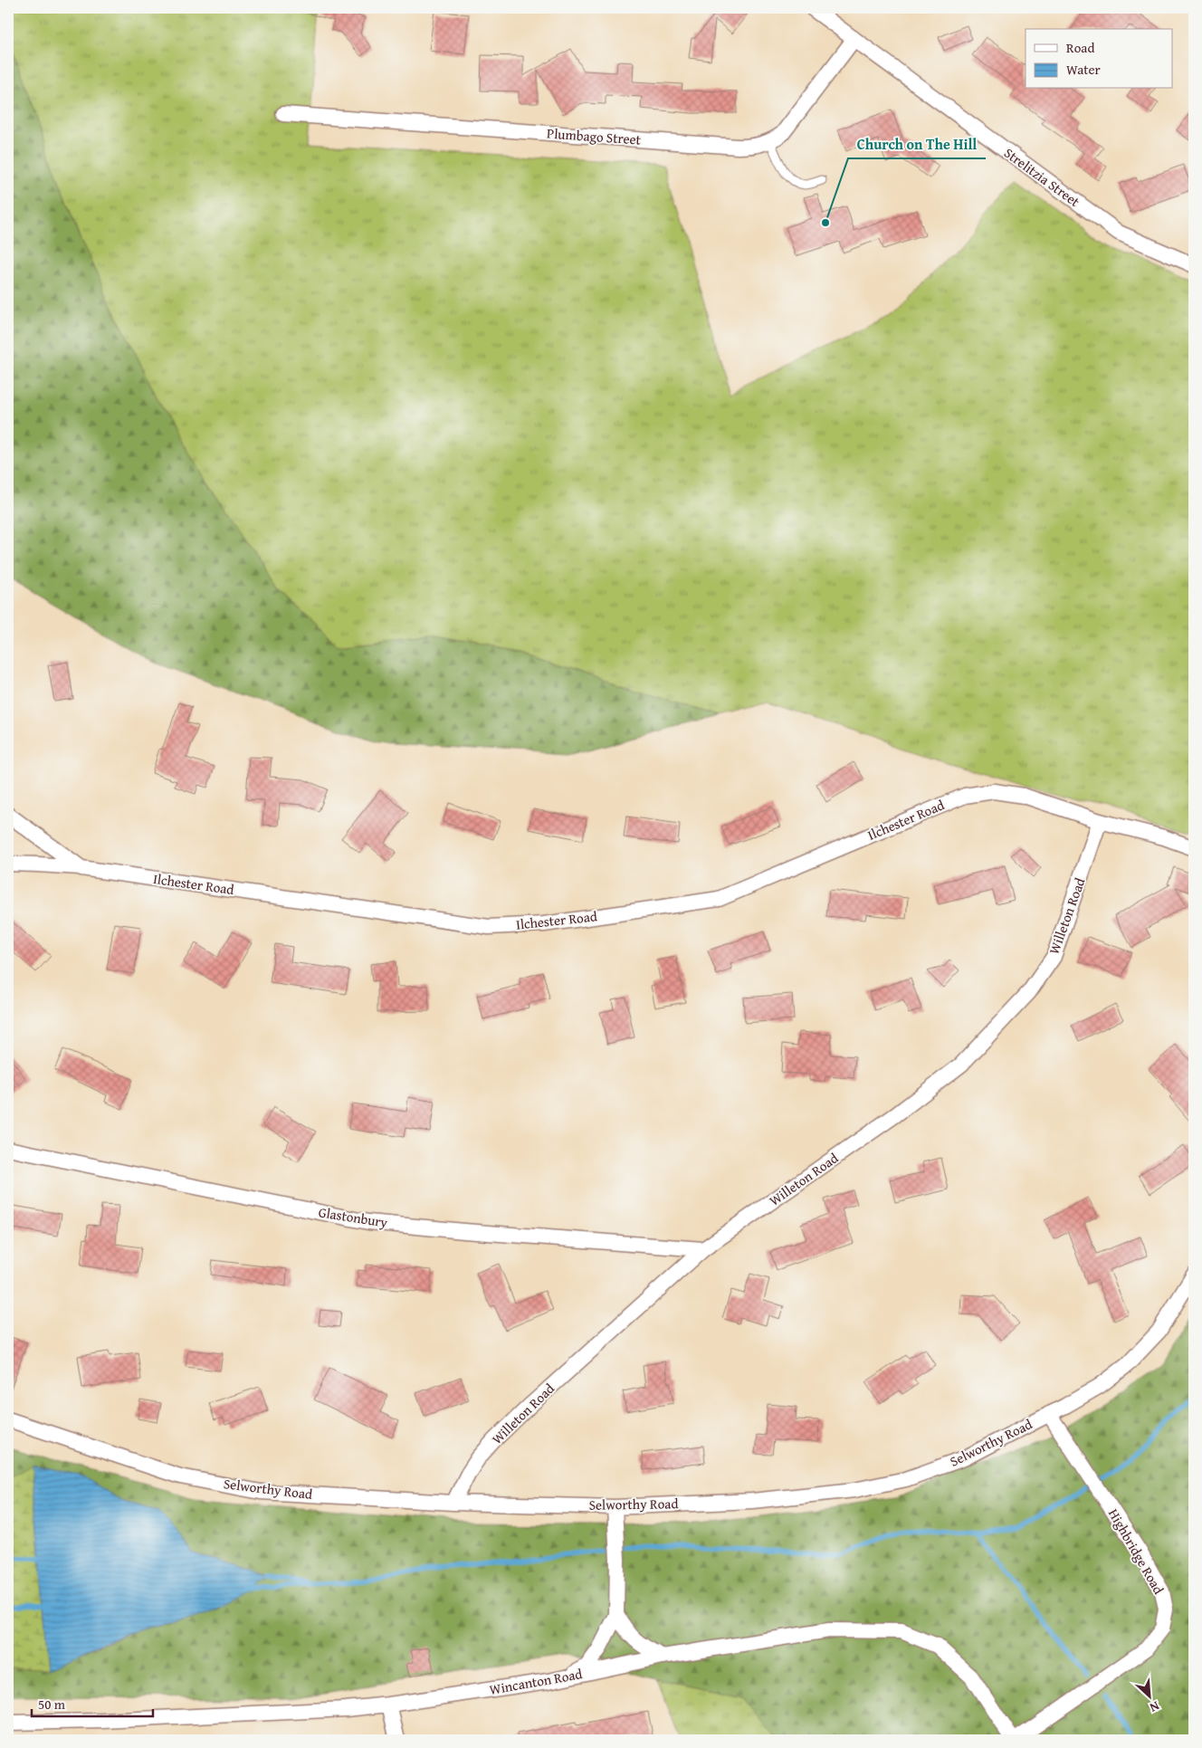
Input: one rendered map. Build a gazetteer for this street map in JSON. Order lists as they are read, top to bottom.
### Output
{
  "streets": {
    "street": [
      "Plumbago Street",
      "Strelitzia Street",
      "Ilchester Road",
      "Willeton Road",
      "Glastonbury",
      "Selworthy Road",
      "Highbridge Road",
      "Wincanton Road"
    ]
  },
  "crossings": [
    ["Plumbago Street", "Strelitzia Street"],
    ["Ilchester Road", "Willeton Road"],
    ["Willeton Road", "Glastonbury"],
    ["Willeton Road", "Selworthy Road"],
    ["Selworthy Road", "Highbridge Road"],
    ["Highbridge Road", "Wincanton Road"]
  ],
  "places": ["Church on The Hill"],
  "legend": ["Road", "Water"],
  "scale_bar": "50 m",
  "north": "bottom right"
}
